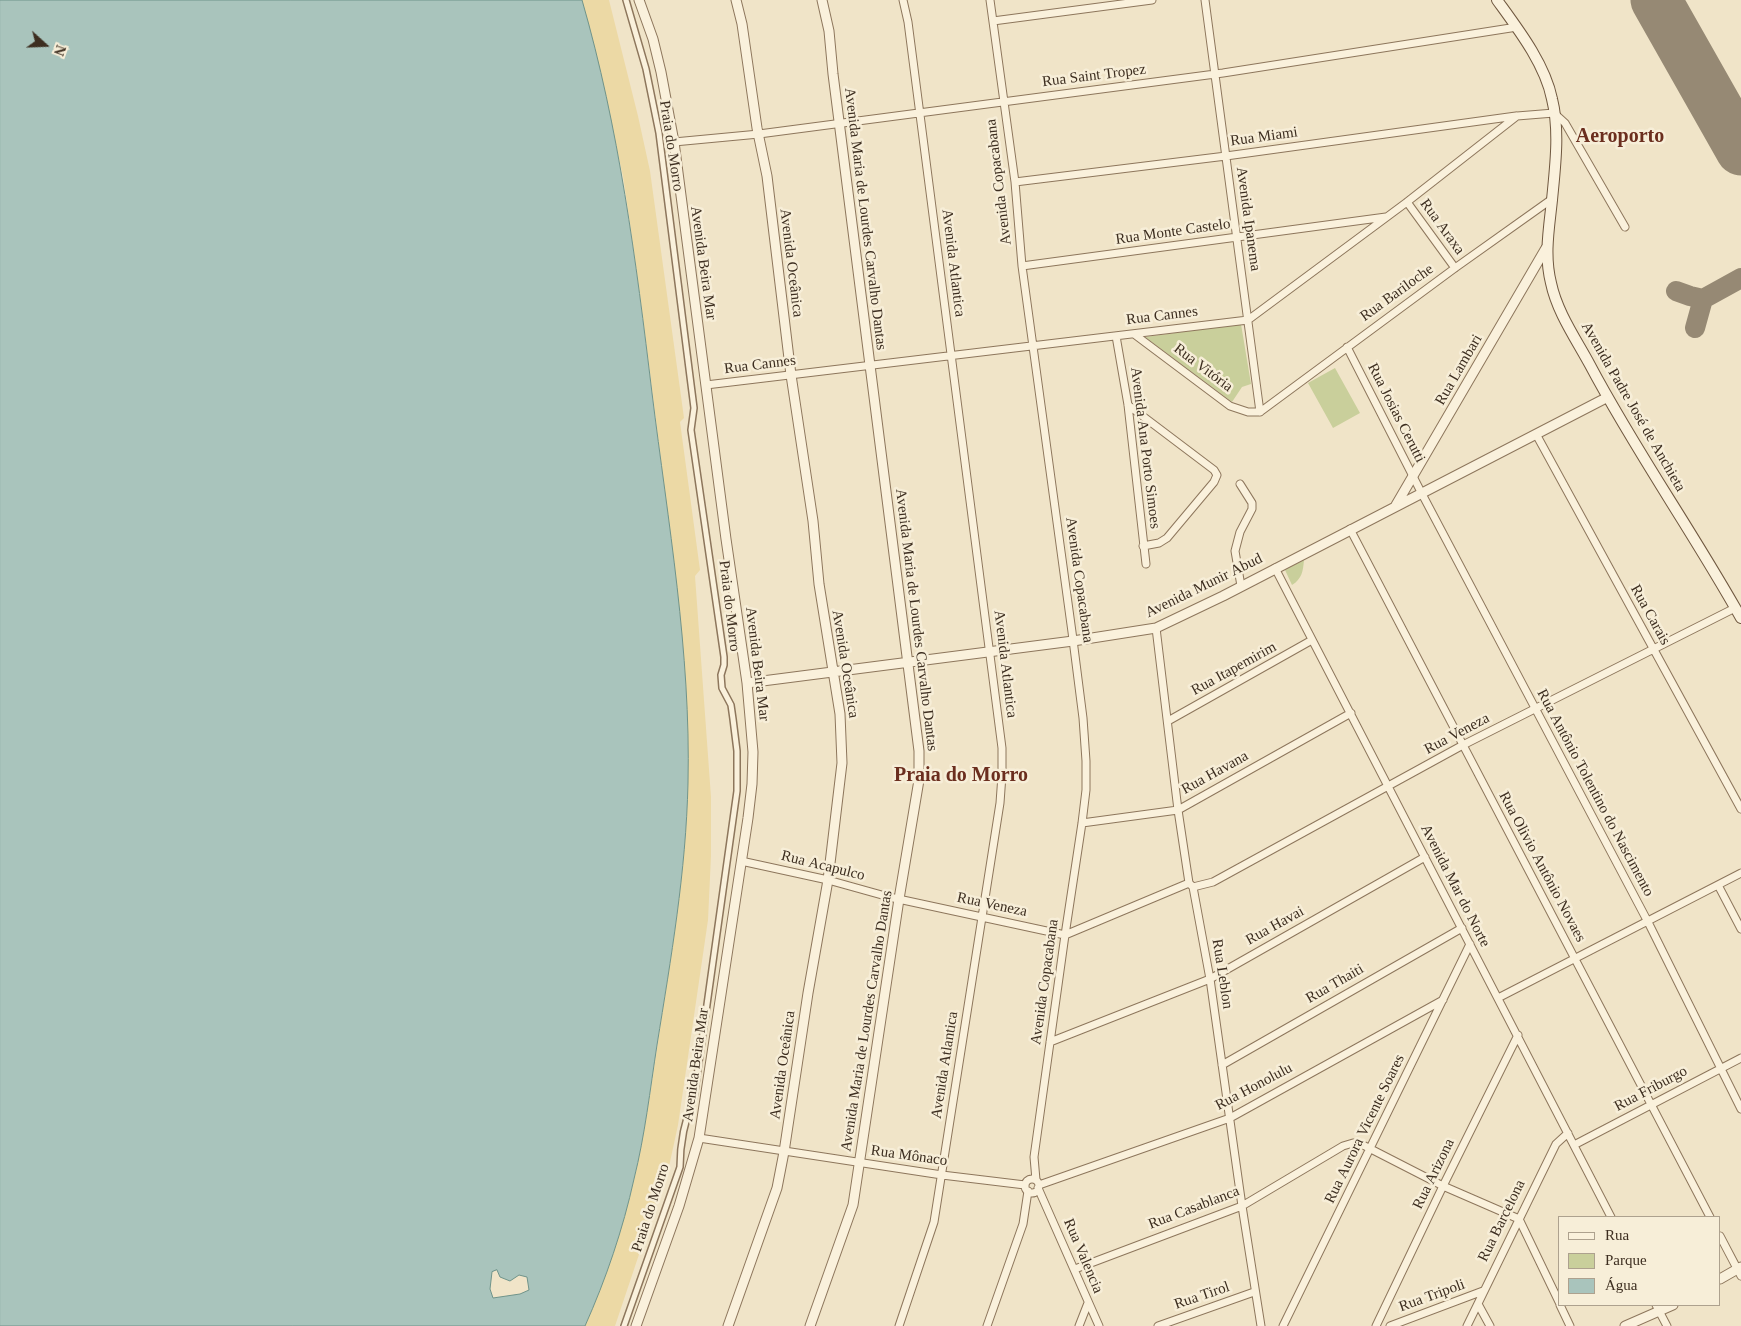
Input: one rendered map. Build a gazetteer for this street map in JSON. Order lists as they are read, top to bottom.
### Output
{
  "streets": {
    "main road": ["Avenida Padre José de Anchieta"],
    "street": [
      "Rua Saint Tropez",
      "Rua Miami",
      "Praia do Morro",
      "Avenida Copacabana",
      "Avenida Maria de Lourdes Carvalho Dantas",
      "Avenida Ipanema",
      "Rua Araxa",
      "Rua Monte Castelo",
      "Avenida Beira Mar",
      "Avenida Oceânica",
      "Avenida Atlantica",
      "Rua Bariloche",
      "Rua Cannes",
      "Rua Vitória",
      "Rua Lambari",
      "Rua Josias Cerutti",
      "Avenida Ana Porto Simoes",
      "Avenida Munir Abud",
      "Rua Carais",
      "Rua Itapemirim",
      "Rua Veneza",
      "Rua Havana",
      "Rua Antônio Tolentino do Nascimento",
      "Rua Acapulco",
      "Rua Olivio Antônio Novaes",
      "Avenida Mar do Norte",
      "Rua Havai",
      "Rua Leblon",
      "Rua Thaiti",
      "Rua Honolulu",
      "Rua Friburgo",
      "Rua Aurora Vicente Soares",
      "Rua Mônaco",
      "Rua Arizona",
      "Rua Casablanca",
      "Rua Barcelona",
      "Rua Valencia",
      "Rua Tirol",
      "Rua Tripoli"
    ]
  },
  "crossings": [
    ["Rua Saint Tropez", "Avenida Copacabana"],
    ["Rua Saint Tropez", "Avenida Maria de Lourdes Carvalho Dantas"],
    ["Rua Saint Tropez", "Avenida Ipanema"],
    ["Rua Saint Tropez", "Avenida Beira Mar"],
    ["Rua Saint Tropez", "Avenida Oceânica"],
    ["Rua Saint Tropez", "Avenida Atlantica"],
    ["Rua Saint Tropez", "Avenida Padre José de Anchieta"],
    ["Rua Miami", "Avenida Copacabana"],
    ["Rua Miami", "Avenida Ipanema"],
    ["Rua Miami", "Rua Cannes"],
    ["Avenida Copacabana", "Rua Monte Castelo"],
    ["Avenida Copacabana", "Rua Cannes"],
    ["Avenida Copacabana", "Avenida Munir Abud"],
    ["Avenida Copacabana", "Rua Veneza"],
    ["Avenida Copacabana", "Rua Havana"],
    ["Avenida Copacabana", "Rua Havai"],
    ["Avenida Copacabana", "Rua Honolulu"],
    ["Avenida Copacabana", "Rua Mônaco"],
    ["Avenida Copacabana", "Rua Valencia"],
    ["Avenida Maria de Lourdes Carvalho Dantas", "Rua Cannes"],
    ["Avenida Maria de Lourdes Carvalho Dantas", "Avenida Munir Abud"],
    ["Avenida Maria de Lourdes Carvalho Dantas", "Rua Veneza"],
    ["Avenida Maria de Lourdes Carvalho Dantas", "Rua Acapulco"],
    ["Avenida Maria de Lourdes Carvalho Dantas", "Rua Mônaco"],
    ["Avenida Ipanema", "Rua Monte Castelo"],
    ["Avenida Ipanema", "Rua Bariloche"],
    ["Avenida Ipanema", "Rua Cannes"],
    ["Avenida Ipanema", "Rua Vitória"],
    ["Rua Araxa", "Rua Bariloche"],
    ["Rua Araxa", "Rua Cannes"],
    ["Rua Monte Castelo", "Rua Cannes"],
    ["Avenida Beira Mar", "Rua Cannes"],
    ["Avenida Beira Mar", "Avenida Munir Abud"],
    ["Avenida Beira Mar", "Rua Acapulco"],
    ["Avenida Beira Mar", "Rua Mônaco"],
    ["Avenida Oceânica", "Rua Cannes"],
    ["Avenida Oceânica", "Avenida Munir Abud"],
    ["Avenida Oceânica", "Rua Acapulco"],
    ["Avenida Oceânica", "Rua Mônaco"],
    ["Avenida Atlantica", "Rua Cannes"],
    ["Avenida Atlantica", "Avenida Munir Abud"],
    ["Avenida Atlantica", "Rua Veneza"],
    ["Avenida Atlantica", "Rua Mônaco"],
    ["Rua Bariloche", "Rua Vitória"],
    ["Rua Bariloche", "Avenida Padre José de Anchieta"],
    ["Rua Bariloche", "Rua Josias Cerutti"],
    ["Rua Cannes", "Rua Vitória"],
    ["Rua Cannes", "Avenida Ana Porto Simoes"],
    ["Rua Lambari", "Avenida Padre José de Anchieta"],
    ["Rua Lambari", "Rua Josias Cerutti"],
    ["Rua Lambari", "Avenida Munir Abud"],
    ["Avenida Padre José de Anchieta", "Avenida Munir Abud"],
    ["Avenida Padre José de Anchieta", "Rua Veneza"],
    ["Rua Josias Cerutti", "Avenida Munir Abud"],
    ["Rua Josias Cerutti", "Rua Antônio Tolentino do Nascimento"],
    ["Avenida Munir Abud", "Rua Carais"],
    ["Avenida Munir Abud", "Rua Antônio Tolentino do Nascimento"],
    ["Avenida Munir Abud", "Rua Olivio Antônio Novaes"],
    ["Avenida Munir Abud", "Avenida Mar do Norte"],
    ["Avenida Munir Abud", "Rua Leblon"],
    ["Rua Carais", "Rua Veneza"],
    ["Rua Itapemirim", "Avenida Mar do Norte"],
    ["Rua Itapemirim", "Rua Leblon"],
    ["Rua Veneza", "Rua Antônio Tolentino do Nascimento"],
    ["Rua Veneza", "Rua Acapulco"],
    ["Rua Veneza", "Rua Olivio Antônio Novaes"],
    ["Rua Veneza", "Avenida Mar do Norte"],
    ["Rua Veneza", "Rua Leblon"],
    ["Rua Havana", "Avenida Mar do Norte"],
    ["Rua Havana", "Rua Leblon"],
    ["Rua Antônio Tolentino do Nascimento", "Rua Friburgo"],
    ["Rua Olivio Antônio Novaes", "Rua Friburgo"],
    ["Avenida Mar do Norte", "Rua Havai"],
    ["Avenida Mar do Norte", "Rua Thaiti"],
    ["Avenida Mar do Norte", "Rua Friburgo"],
    ["Avenida Mar do Norte", "Rua Aurora Vicente Soares"],
    ["Avenida Mar do Norte", "Rua Arizona"],
    ["Avenida Mar do Norte", "Rua Barcelona"],
    ["Rua Havai", "Rua Leblon"],
    ["Rua Leblon", "Rua Thaiti"],
    ["Rua Leblon", "Rua Honolulu"],
    ["Rua Leblon", "Rua Casablanca"],
    ["Rua Leblon", "Rua Tirol"],
    ["Rua Honolulu", "Rua Aurora Vicente Soares"],
    ["Rua Honolulu", "Rua Mônaco"],
    ["Rua Honolulu", "Rua Valencia"],
    ["Rua Aurora Vicente Soares", "Rua Casablanca"],
    ["Rua Mônaco", "Rua Valencia"],
    ["Rua Arizona", "Rua Casablanca"],
    ["Rua Casablanca", "Rua Barcelona"],
    ["Rua Casablanca", "Rua Valencia"],
    ["Rua Barcelona", "Rua Tripoli"]
  ],
  "districts": ["Aeroporto", "Praia do Morro"],
  "legend": ["Rua", "Parque", "Água"],
  "north": "right"
}
